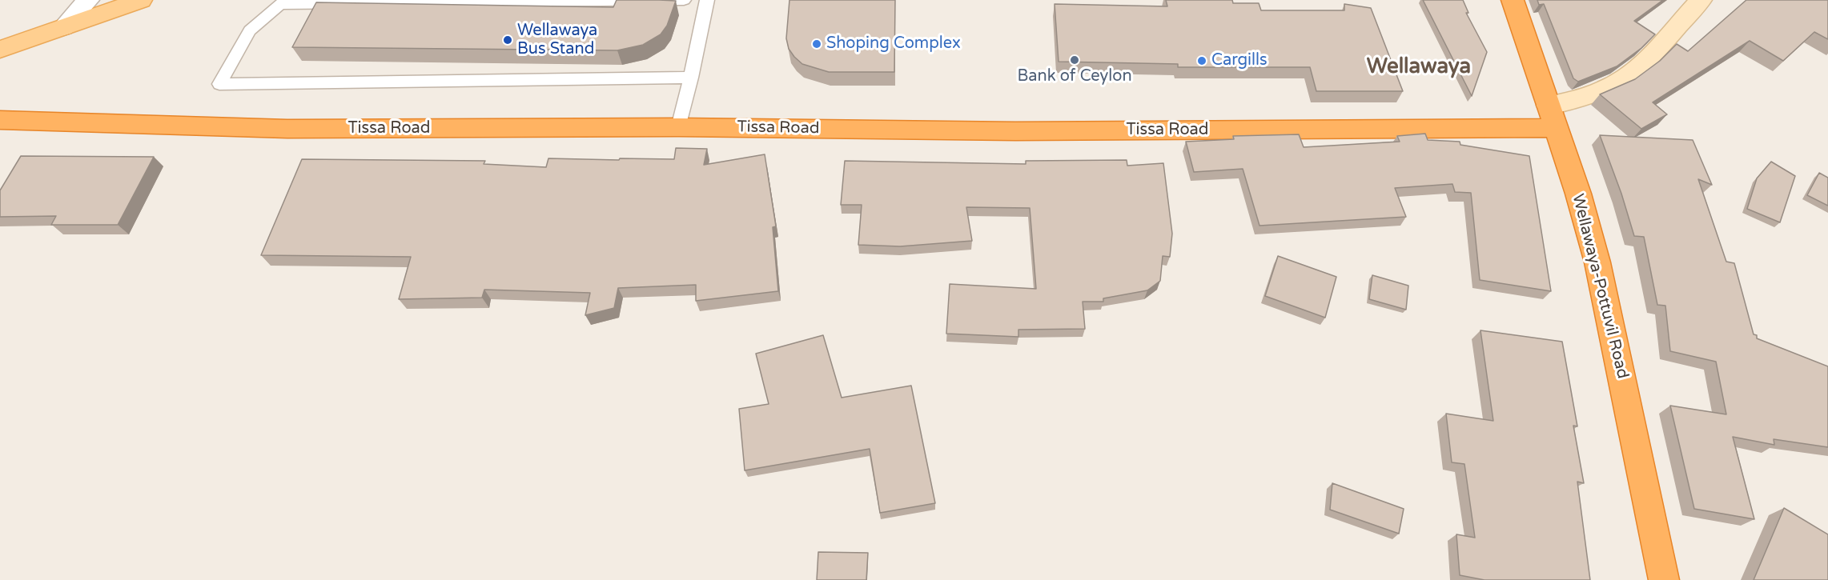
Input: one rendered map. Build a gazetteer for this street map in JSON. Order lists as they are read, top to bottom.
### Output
{
  "streets": {
    "highway": ["Tissa Road", "Wellawaya-Pottuvil Road"]
  },
  "crossings": [
    ["Tissa Road", "Wellawaya-Pottuvil Road"]
  ],
  "districts": ["Wellawaya"],
  "places": [
    "Wellawaya Bus Stand",
    "Shoping Complex",
    "Bank of Ceylon",
    "Cargills"
  ]
}
